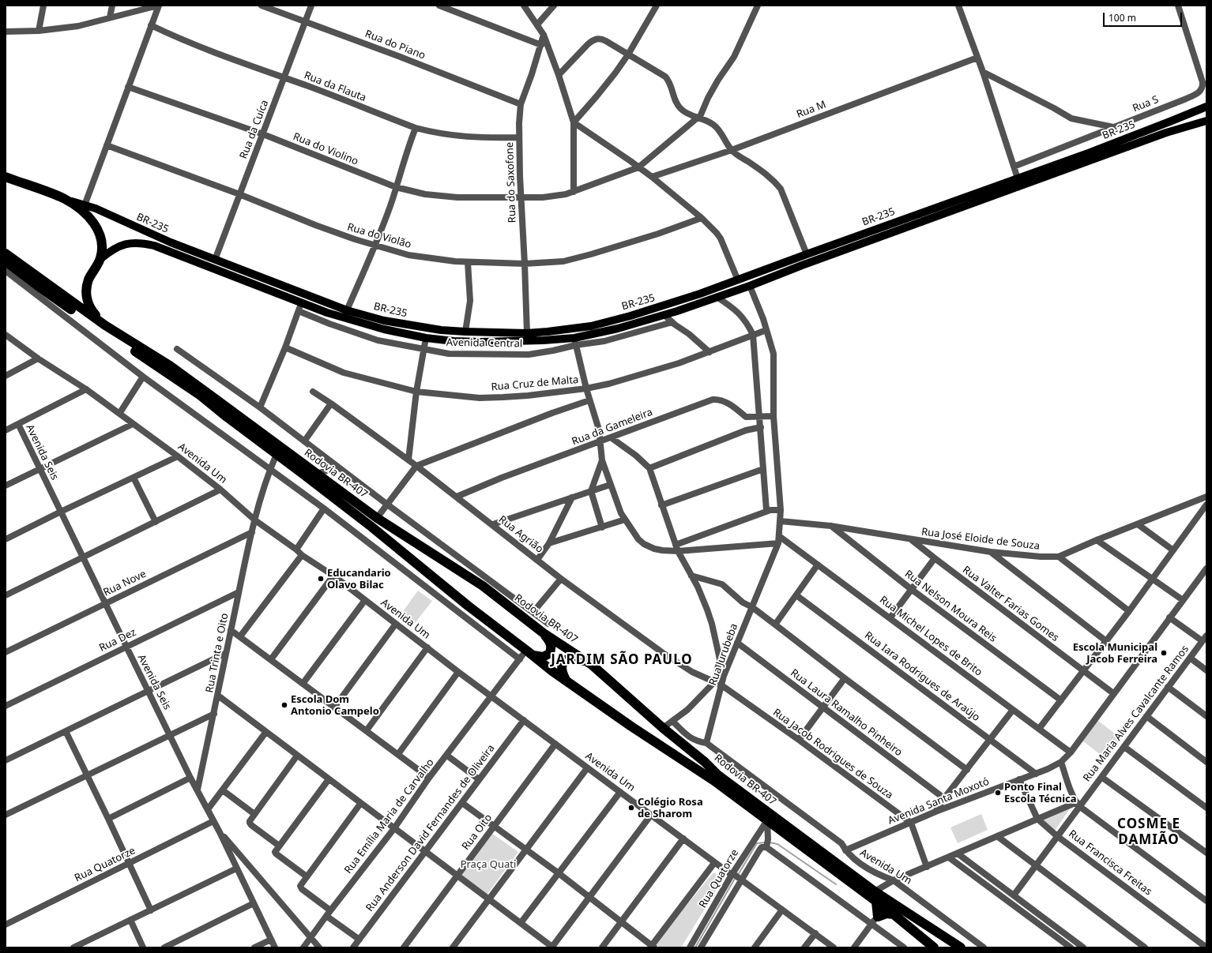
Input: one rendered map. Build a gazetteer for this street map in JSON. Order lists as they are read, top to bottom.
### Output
{
  "streets": {
    "highway": ["Rodovia BR-407"],
    "main road": ["BR-235"],
    "street": [
      "Rua do Piano",
      "Rua da Flauta",
      "Rua S",
      "Rua M",
      "Rua da Cuíca",
      "Rua do Violino",
      "Rua do Saxofone",
      "Rua do Violão",
      "Avenida Central",
      "Rua Cruz de Malta",
      "Rua da Gameleira",
      "Avenida Seis",
      "Avenida Um",
      "Rua Agrião",
      "Rua José Eloide de Souza",
      "Rua Nove",
      "Rua Valter Farias Gomes",
      "Rua Nelson Moura Reis",
      "Rua Michel Lopes de Brito",
      "Rua Dez",
      "Rua Trinta e Oito",
      "Rua Jurubeba",
      "Rua Iara Rodrigues de Araújo",
      "Rua Laura Ramalho Pinheiro",
      "Rua Maria Alves Cavalcante Ramos",
      "Rua Jacob Rodrigues de Souza",
      "Avenida Santa Moxotó",
      "Rua Emília Maria de Carvalho",
      "Rua Anderson David Fernandes de Oliveira",
      "Rua Oito",
      "Rua Francisca Freitas",
      "Rua Quatorze"
    ]
  },
  "crossings": [
    ["Rua do Piano", "Rua da Cuíca"],
    ["Rua do Piano", "Rua do Saxofone"],
    ["Rua da Flauta", "Rua da Cuíca"],
    ["Rua da Flauta", "Rua do Saxofone"],
    ["Rua da Cuíca", "BR-235"],
    ["Rua da Cuíca", "Rua do Violino"],
    ["Rua da Cuíca", "Rua do Violão"],
    ["BR-235", "Rua do Saxofone"],
    ["BR-235", "Avenida Central"],
    ["Rua do Violino", "Rua do Saxofone"],
    ["Rua do Saxofone", "Rua do Violão"],
    ["Rua da Gameleira", "Rua Agrião"],
    ["Rua da Gameleira", "Rua Jurubeba"],
    ["Avenida Seis", "Rua Nove"],
    ["Avenida Seis", "Rua Dez"],
    ["Avenida Seis", "Rua Trinta e Oito"],
    ["Avenida Seis", "Rua Quatorze"],
    ["Avenida Um", "Rua Trinta e Oito"],
    ["Avenida Um", "Rua Jurubeba"],
    ["Avenida Um", "Avenida Santa Moxotó"],
    ["Avenida Um", "Rua Emília Maria de Carvalho"],
    ["Avenida Um", "Rua Anderson David Fernandes de Oliveira"],
    ["Avenida Um", "Rua Oito"],
    ["Avenida Um", "Rua Quatorze"],
    ["Rodovia BR-407", "Rua Trinta e Oito"],
    ["Rodovia BR-407", "Rua Quatorze"],
    ["Rua Agrião", "Rua Jurubeba"],
    ["Rua Agrião", "Rua Jacob Rodrigues de Souza"],
    ["Rua José Eloide de Souza", "Rua Valter Farias Gomes"],
    ["Rua José Eloide de Souza", "Rua Nelson Moura Reis"],
    ["Rua José Eloide de Souza", "Rua Jurubeba"],
    ["Rua Nove", "Rua Trinta e Oito"],
    ["Rua Valter Farias Gomes", "Avenida Santa Moxotó"],
    ["Rua Michel Lopes de Brito", "Rua Jurubeba"],
    ["Rua Michel Lopes de Brito", "Avenida Santa Moxotó"],
    ["Rua Dez", "Rua Trinta e Oito"],
    ["Rua Jurubeba", "Rua Laura Ramalho Pinheiro"],
    ["Rua Jurubeba", "Rua Jacob Rodrigues de Souza"],
    ["Rua Iara Rodrigues de Araújo", "Avenida Santa Moxotó"],
    ["Rua Maria Alves Cavalcante Ramos", "Rua Francisca Freitas"],
    ["Rua Jacob Rodrigues de Souza", "Avenida Santa Moxotó"],
    ["Avenida Santa Moxotó", "Rua Francisca Freitas"]
  ],
  "districts": ["JARDIM SÃO PAULO", "COSME E DAMIÃO"],
  "parks": ["Praça Quati"],
  "places": [
    "Educandario Olavo Bilac",
    "Escola Municipal Jacob Ferreira",
    "Escola Dom Antonio Campelo",
    "Ponto Final Escola Técnica",
    "Colégio Rosa de Sharom"
  ],
  "scale_bar": "100 m"
}
